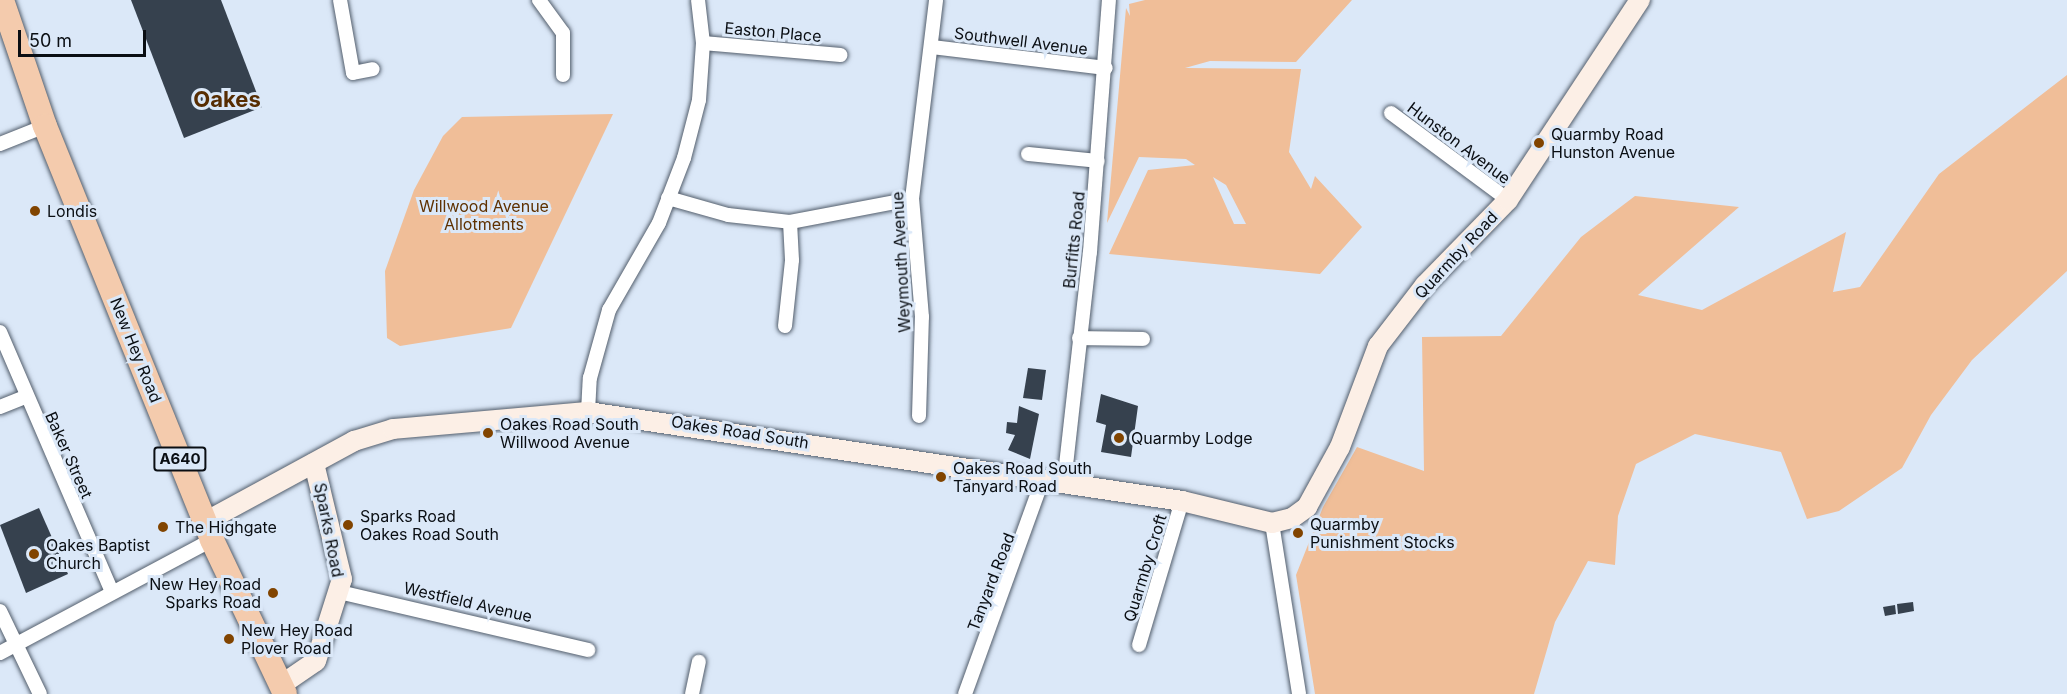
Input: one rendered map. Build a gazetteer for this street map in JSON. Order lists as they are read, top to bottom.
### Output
{
  "streets": {
    "highway": ["New Hey Road", "A640"],
    "street": [
      "Easton Place",
      "Southwell Avenue",
      "Hunston Avenue",
      "Burfitts Road",
      "Quarmby Road",
      "Weymouth Avenue",
      "Oakes Road South",
      "Baker Street",
      "Sparks Road",
      "Quarmby Croft",
      "Tanyard Road",
      "Westfield Avenue"
    ]
  },
  "crossings": [
    ["Southwell Avenue", "Burfitts Road"],
    ["Southwell Avenue", "Weymouth Avenue"],
    ["Hunston Avenue", "Quarmby Road"],
    ["Burfitts Road", "Oakes Road South"],
    ["Quarmby Road", "Oakes Road South"],
    ["New Hey Road", "Oakes Road South"],
    ["New Hey Road", "Sparks Road"],
    ["Oakes Road South", "Sparks Road"],
    ["Oakes Road South", "Quarmby Croft"],
    ["Oakes Road South", "Tanyard Road"],
    ["Sparks Road", "Westfield Avenue"]
  ],
  "districts": ["Oakes"],
  "parks": ["Willwood Avenue Allotments"],
  "places": [
    "Quarmby Road Hunston Avenue",
    "Londis",
    "Oakes Road South Willwood Avenue",
    "Quarmby Lodge",
    "Oakes Road South Tanyard Road",
    "Sparks Road Oakes Road South",
    "The Highgate",
    "Quarmby Punishment Stocks",
    "Oakes Baptist Church",
    "New Hey Road Sparks Road",
    "New Hey Road Plover Road"
  ],
  "scale_bar": "50 m"
}
